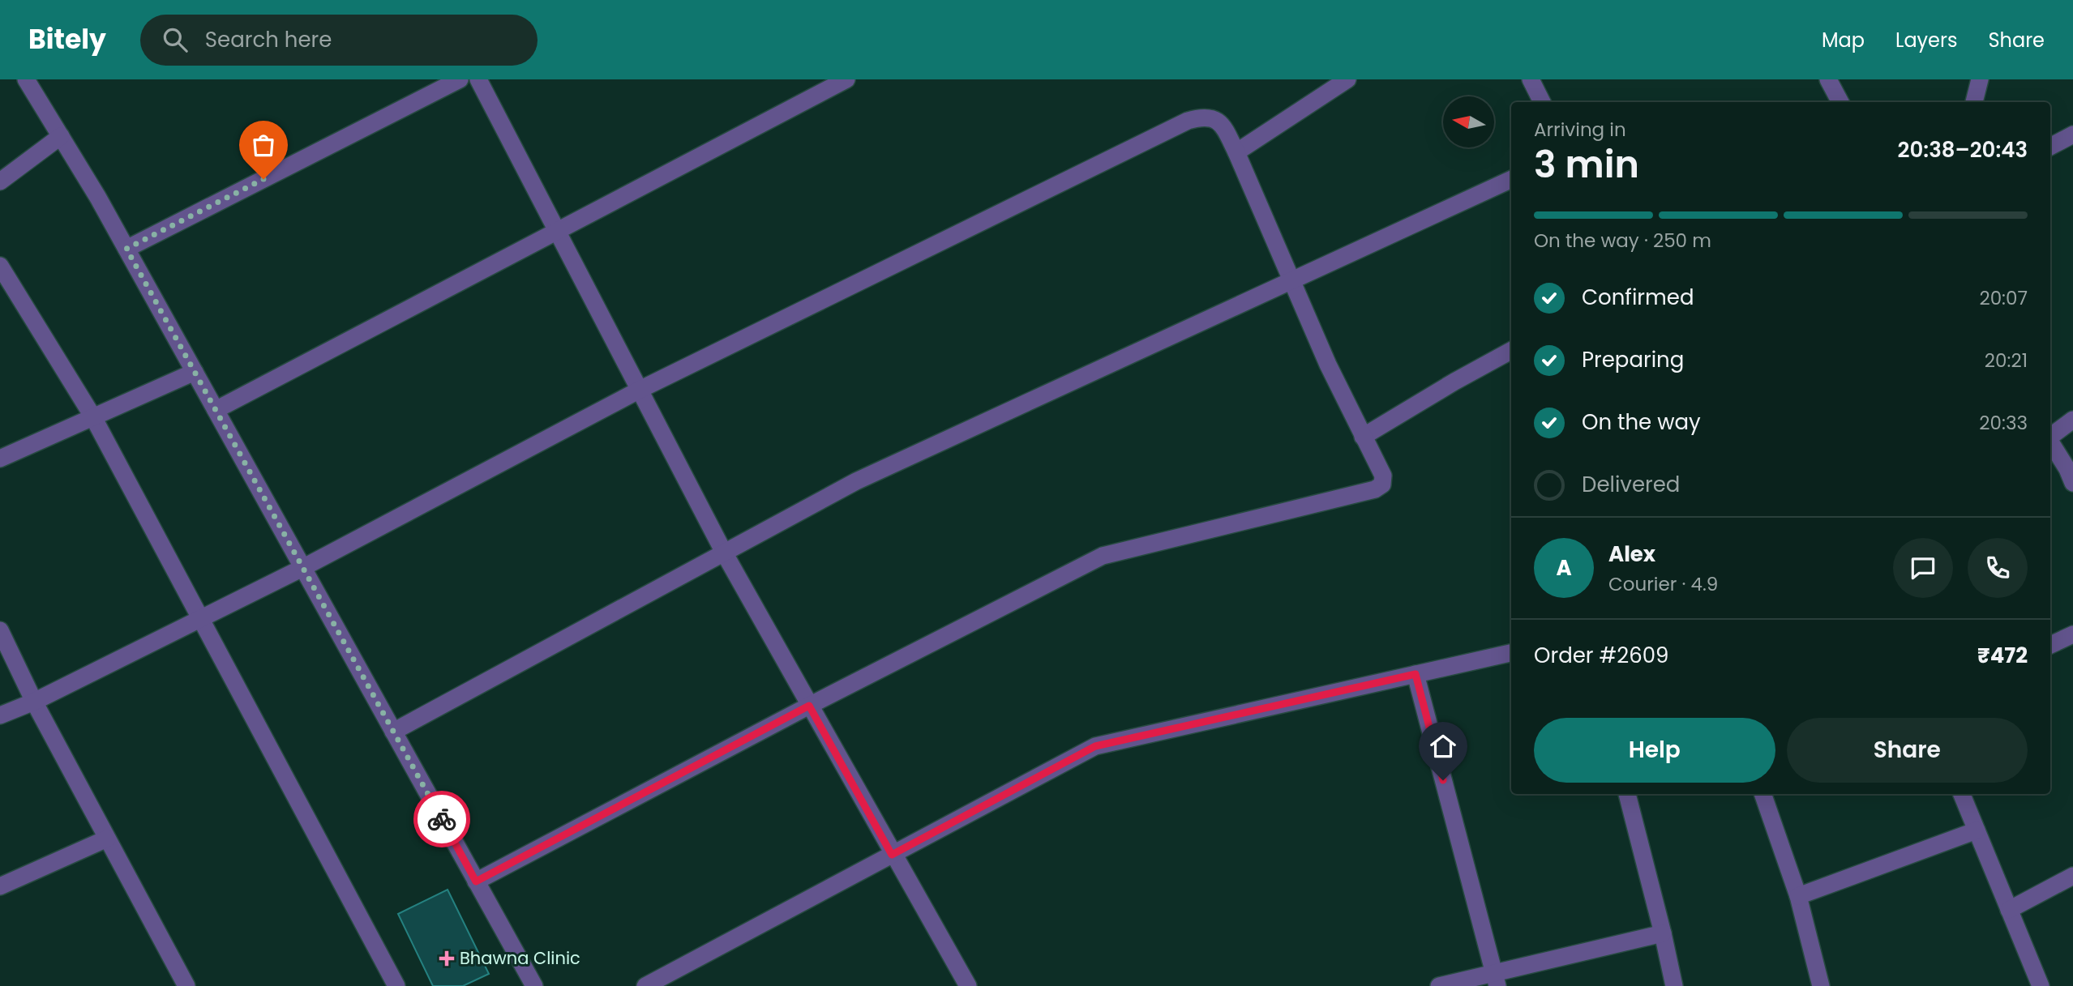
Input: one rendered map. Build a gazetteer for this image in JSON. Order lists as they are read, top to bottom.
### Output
{
  "places": {
    "health": ["Bhawna Clinic"]
  },
  "north": "left",
  "page": {
    "header": "Bitely",
    "search": "Search here",
    "nav": ["Map", "Layers", "Share"],
    "heading": ["3 min", "Arriving in", "20:38–20:43"],
    "panel": [
      "Alex",
      "Courier · 4.9",
      "Order #2609",
      "₹472"
    ],
    "bar": "On the way · 250 m",
    "list": [
      ["Confirmed", "20:07"],
      ["Preparing", "20:21"],
      ["On the way", "20:33"],
      "Delivered"
    ],
    "round": "A",
    "buttons": ["Help", "Share"]
  }
}
